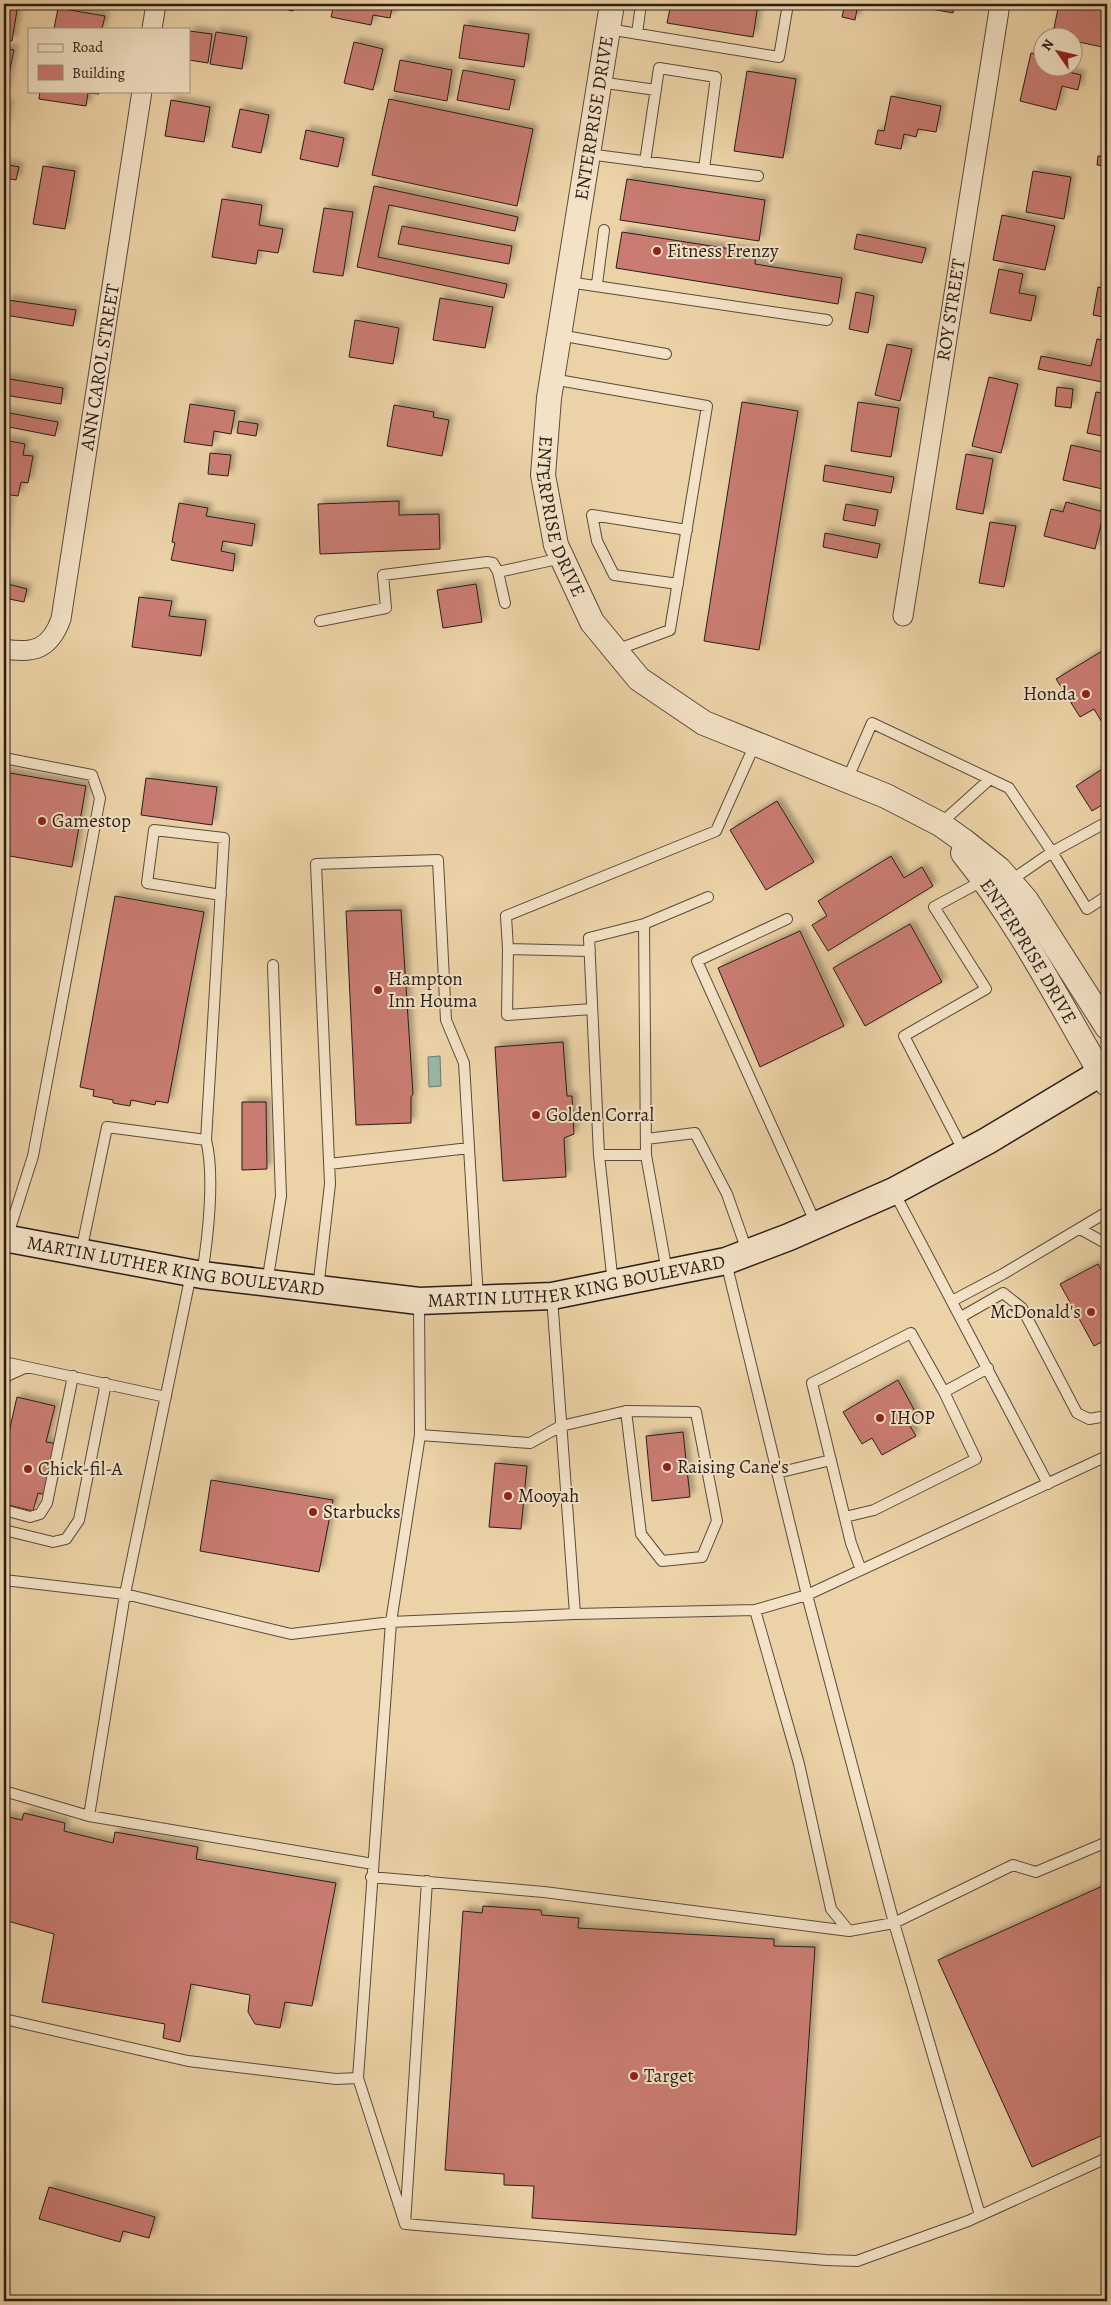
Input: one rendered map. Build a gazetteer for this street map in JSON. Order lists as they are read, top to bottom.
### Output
{
  "streets": {
    "main road": ["MARTIN LUTHER KING BOULEVARD"],
    "street": ["ENTERPRISE DRIVE", "ROY STREET", "ANN CAROL STREET"]
  },
  "crossings": [
    ["ENTERPRISE DRIVE", "MARTIN LUTHER KING BOULEVARD"]
  ],
  "places": [
    "Fitness Frenzy",
    "Honda",
    "Gamestop",
    "Hampton Inn Houma",
    "Golden Corral",
    "McDonald's",
    "IHOP",
    "Raising Cane's",
    "Chick-fil-A",
    "Mooyah",
    "Starbucks",
    "Target"
  ],
  "legend": ["Road", "Building"],
  "north": "top left"
}
